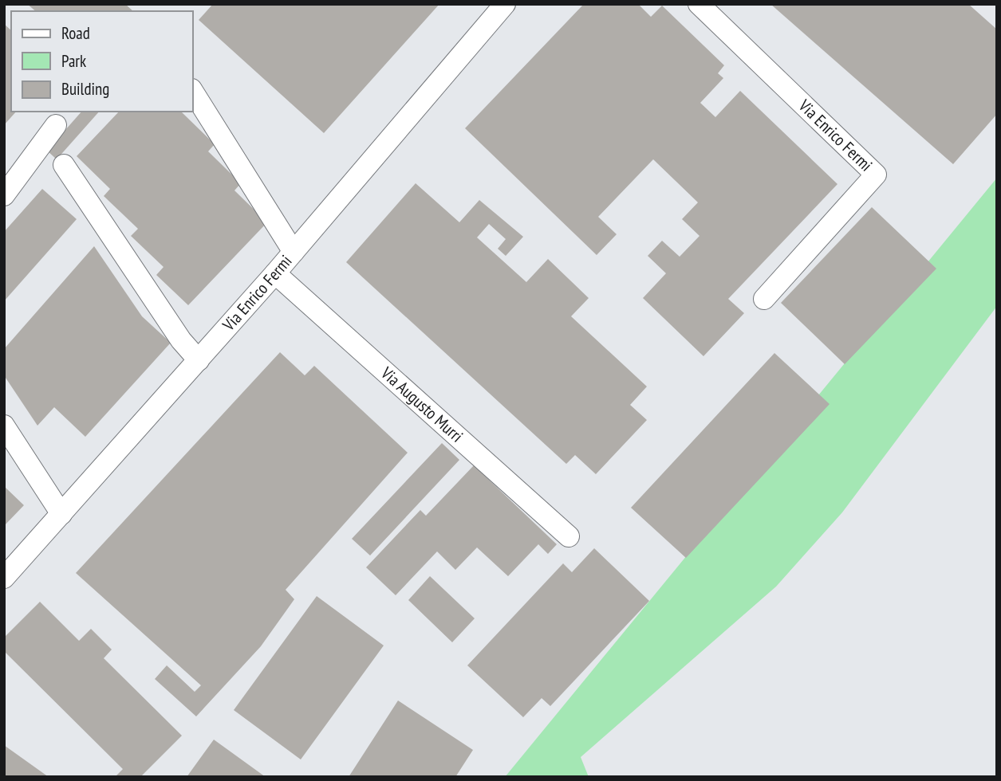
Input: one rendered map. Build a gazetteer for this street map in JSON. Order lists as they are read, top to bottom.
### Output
{
  "streets": {
    "street": ["Via Enrico Fermi", "Via Augusto Murri"]
  },
  "crossings": [
    ["Via Enrico Fermi", "Via Augusto Murri"]
  ],
  "legend": ["Road", "Park", "Building"]
}
